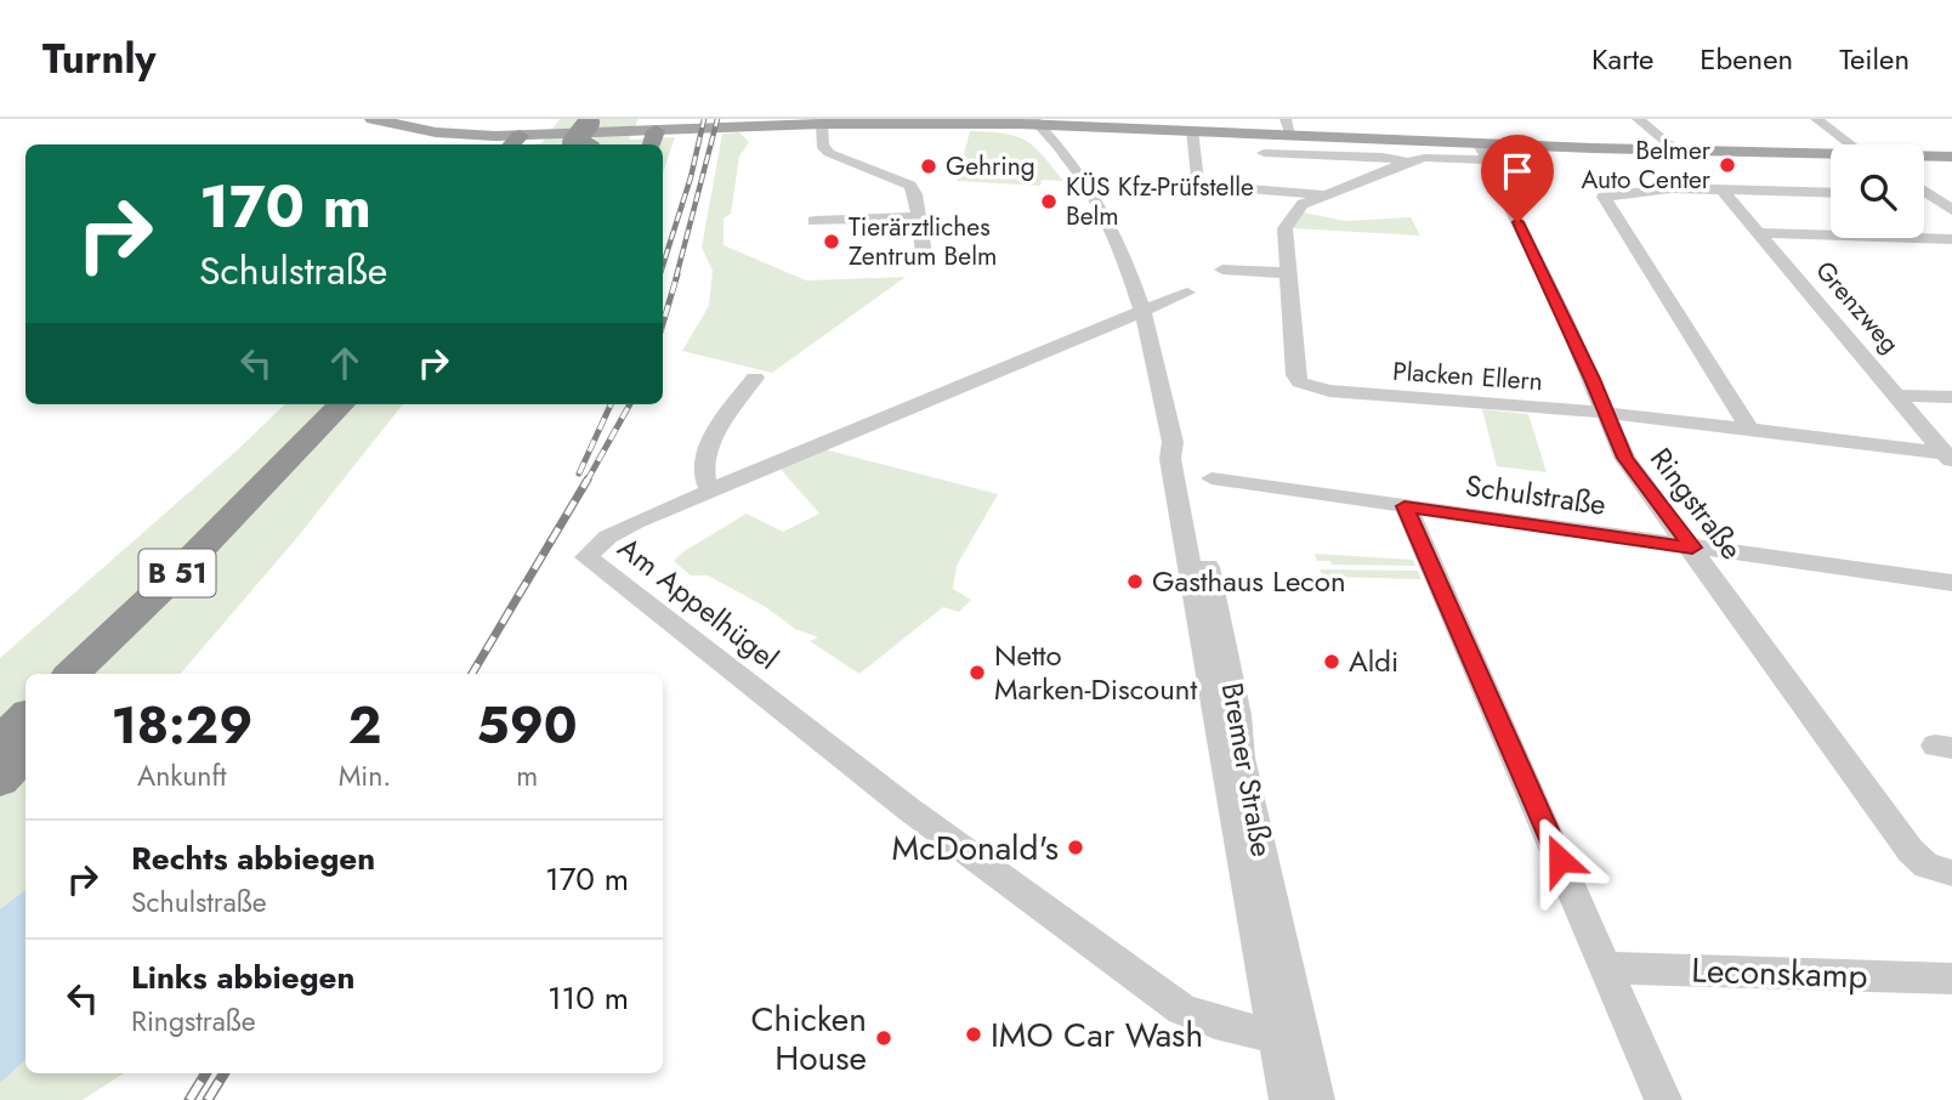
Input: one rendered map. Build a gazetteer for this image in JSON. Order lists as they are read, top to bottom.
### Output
{
  "streets": {
    "highway": ["B 51"],
    "street": [
      "Grenzweg",
      "Placken Ellern",
      "Schulstraße",
      "Ringstraße",
      "Am Appelhügel",
      "Bremer Straße",
      "Leconskamp"
    ]
  },
  "crossings": [
    ["Grenzweg", "Placken Ellern"],
    ["Placken Ellern", "Ringstraße"],
    ["Schulstraße", "Ringstraße"],
    ["Am Appelhügel", "Bremer Straße"]
  ],
  "places": [
    "Belmer Auto Center",
    "Gehring",
    "KÜS Kfz-Prüfstelle Belm",
    "Tierärztliches Zentrum Belm",
    "Gasthaus Lecon",
    "Aldi",
    "Netto Marken-Discount",
    "McDonald's",
    "IMO Car Wash",
    "Chicken House"
  ],
  "page": {
    "header": "Turnly",
    "nav": ["Karte", "Ebenen", "Teilen"],
    "turn": ["170 m", "Schulstraße"],
    "eta": [
      "18:29",
      "Ankunft",
      "2",
      "Min.",
      "590",
      "m"
    ],
    "list": [
      {
        "name": "Rechts abbiegen",
        "note": "Schulstraße",
        "value": "170 m"
      },
      {
        "name": "Links abbiegen",
        "note": "Ringstraße",
        "value": "110 m"
      }
    ]
  }
}
